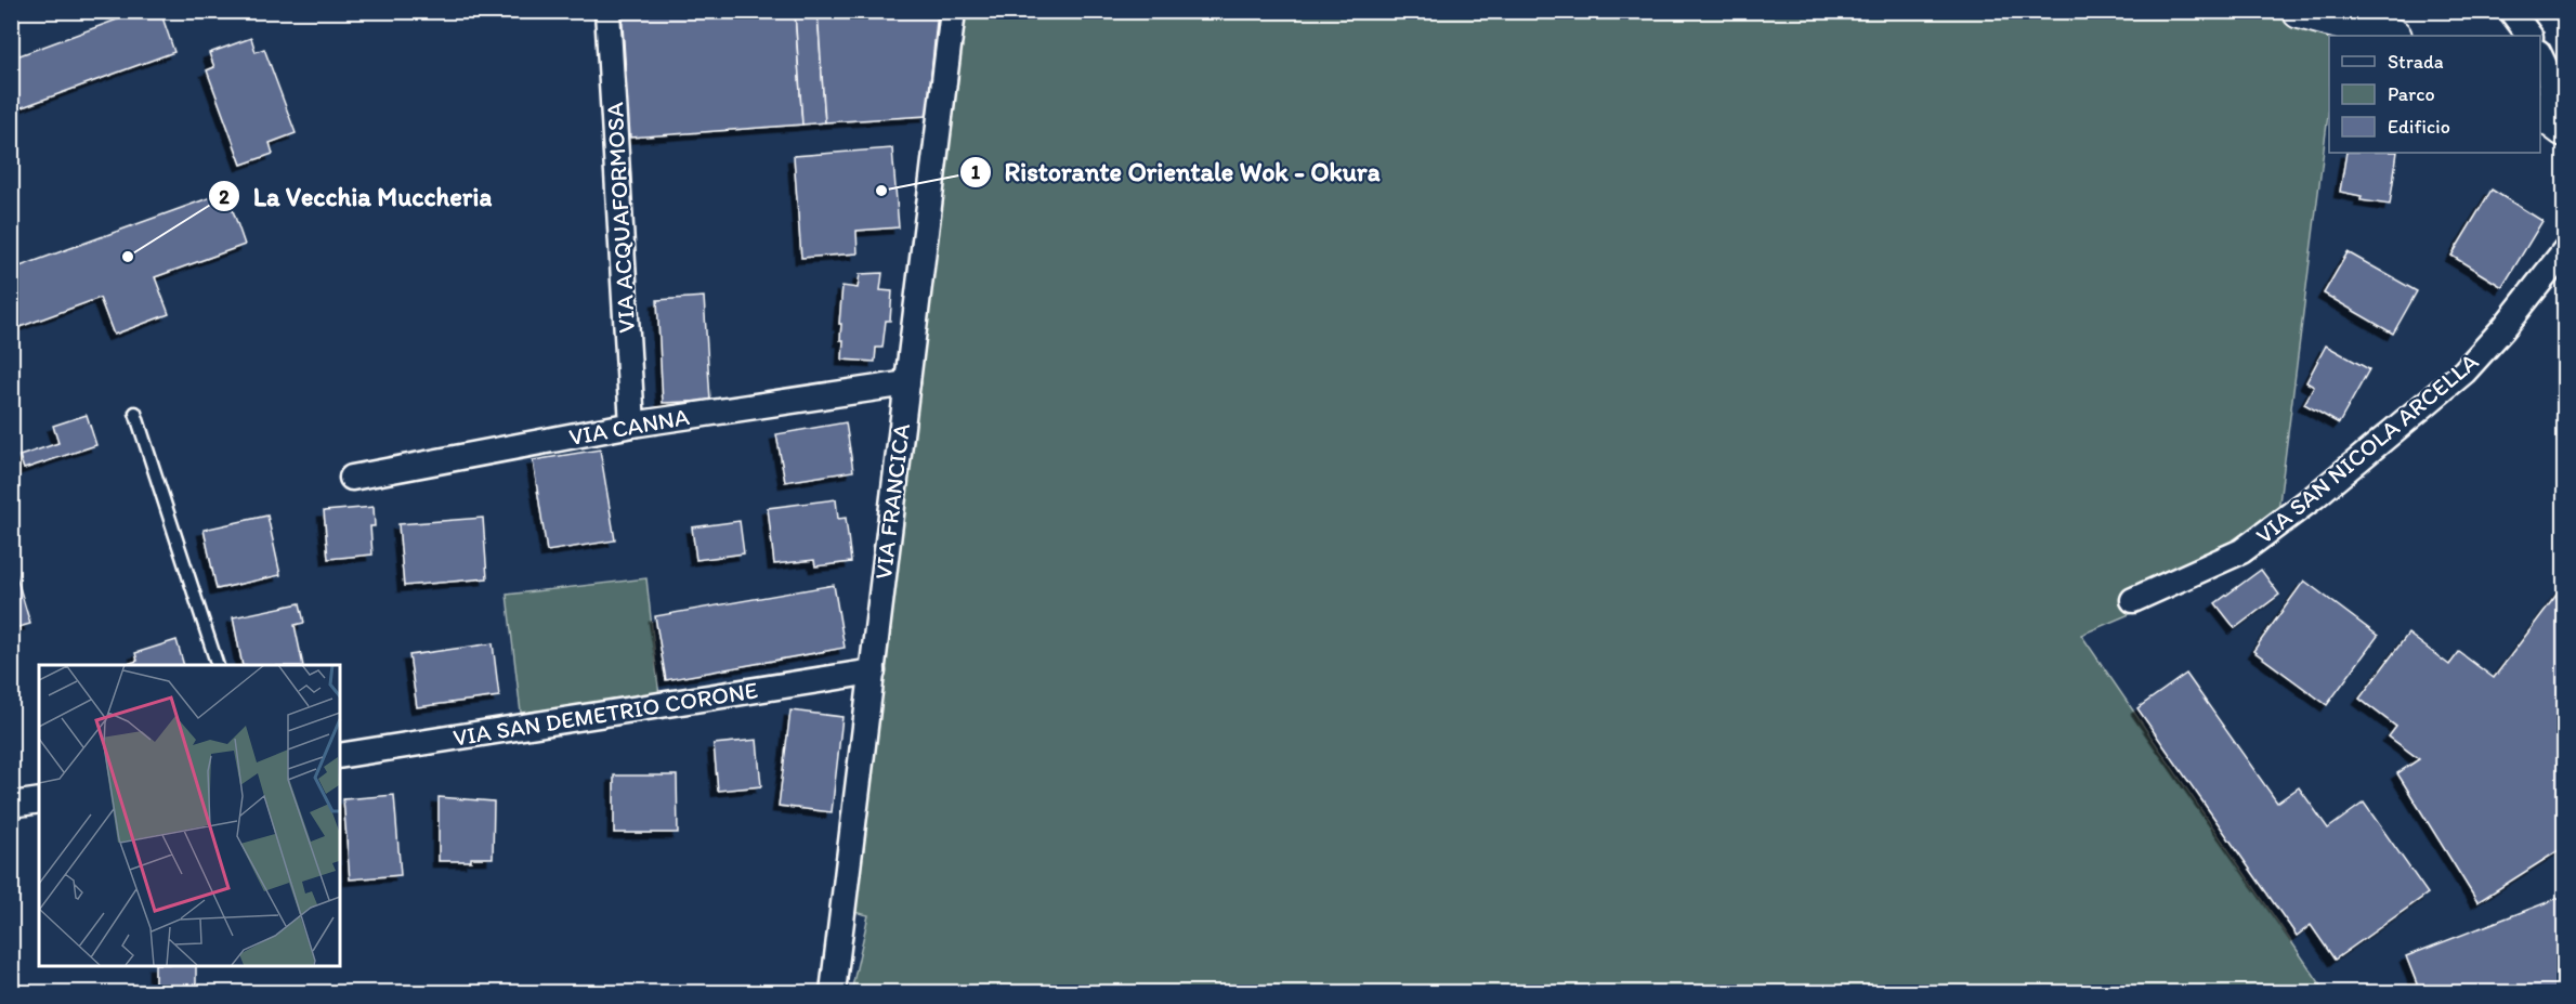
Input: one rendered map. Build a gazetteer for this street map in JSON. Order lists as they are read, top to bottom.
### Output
{
  "streets": {
    "street": [
      "VIA ACQUAFORMOSA",
      "VIA CANNA",
      "VIA SAN NICOLA ARCELLA",
      "VIA FRANCICA",
      "VIA SAN DEMETRIO CORONE"
    ]
  },
  "crossings": [
    ["VIA ACQUAFORMOSA", "VIA CANNA"],
    ["VIA CANNA", "VIA FRANCICA"],
    ["VIA FRANCICA", "VIA SAN DEMETRIO CORONE"]
  ],
  "places": ["Ristorante Orientale Wok - Okura", "La Vecchia Muccheria"],
  "legend": ["Strada", "Parco", "Edificio"]
}
